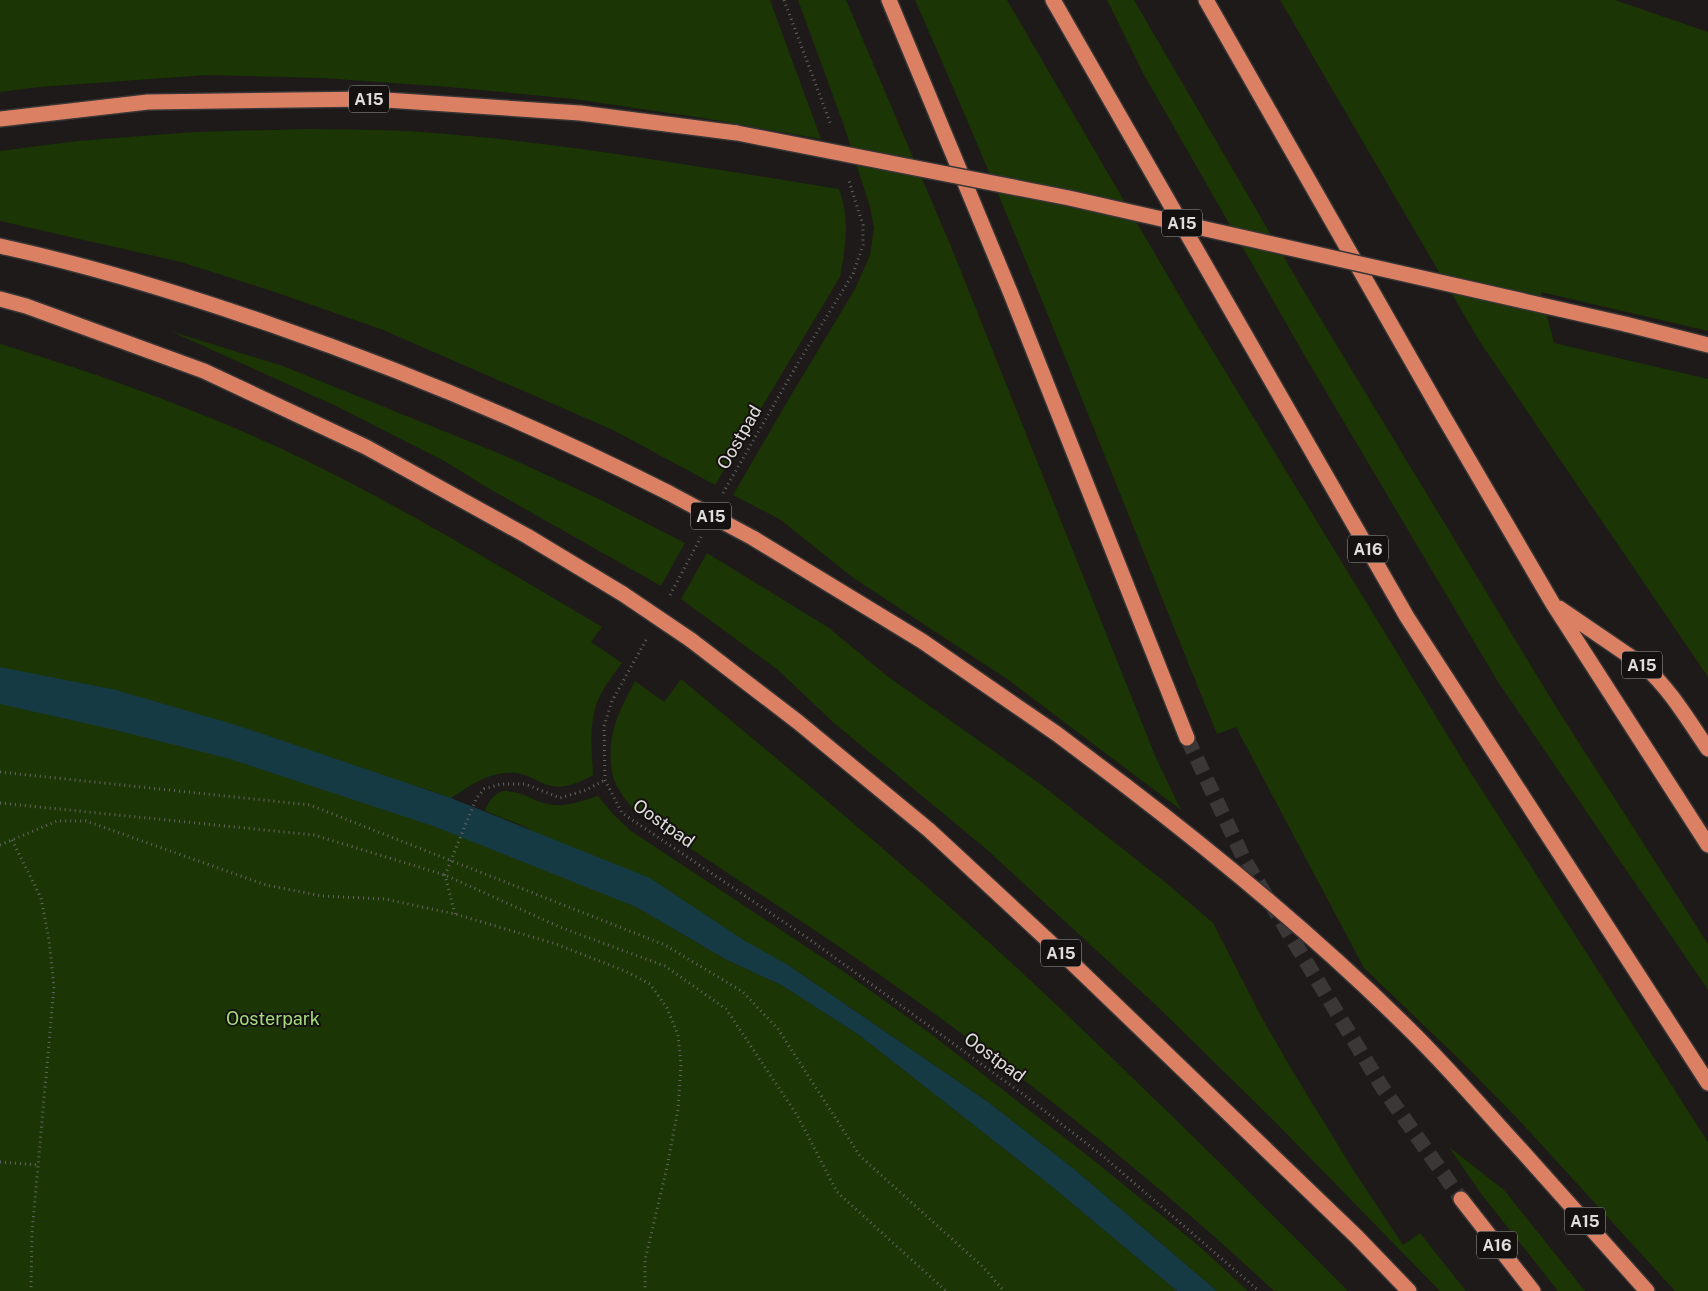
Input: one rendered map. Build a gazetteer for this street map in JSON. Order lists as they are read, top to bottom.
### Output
{
  "streets": {
    "highway": ["A15", "A16"],
    "path": ["Oostpad"]
  },
  "parks": ["Oosterpark"]
}
